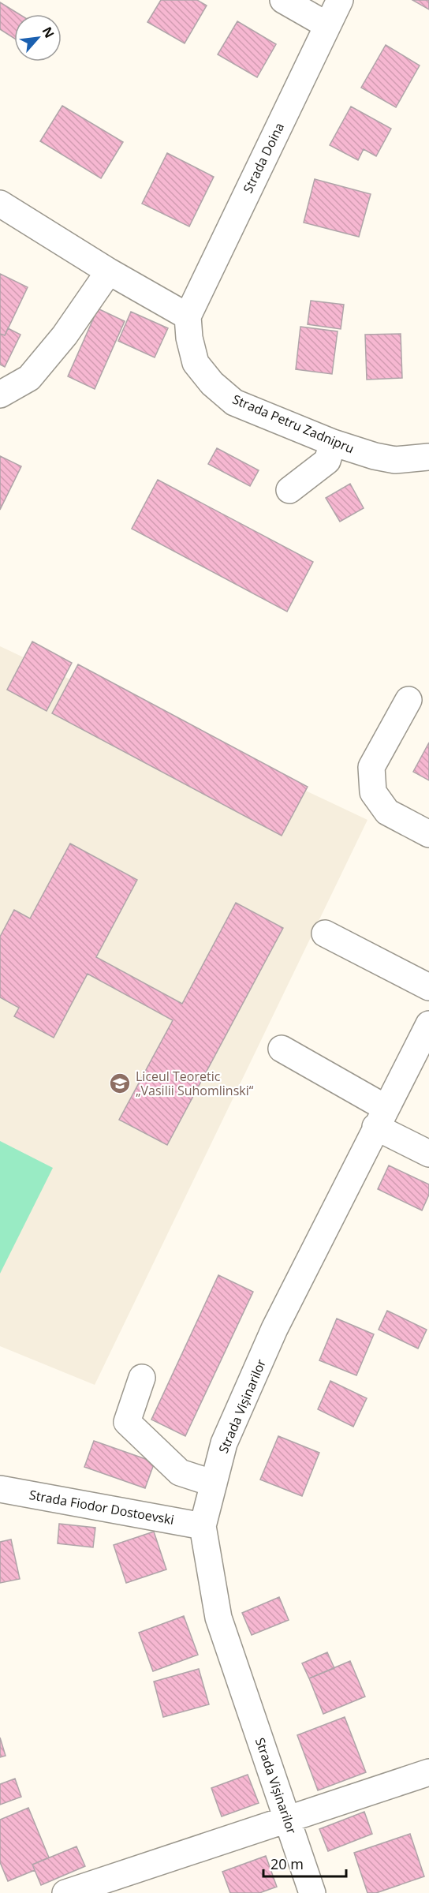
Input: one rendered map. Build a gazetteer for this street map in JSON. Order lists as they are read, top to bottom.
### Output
{
  "streets": {
    "street": [
      "Strada Doina",
      "Strada Petru Zadnipru",
      "Strada Vișinarilor",
      "Strada Fiodor Dostoevski"
    ]
  },
  "crossings": [
    ["Strada Doina", "Strada Petru Zadnipru"],
    ["Strada Vișinarilor", "Strada Fiodor Dostoevski"]
  ],
  "places": {
    "school or university": ["Liceul Teoretic „Vasilii Suhomlinski“"]
  },
  "scale_bar": "20 m",
  "north": "top right"
}
